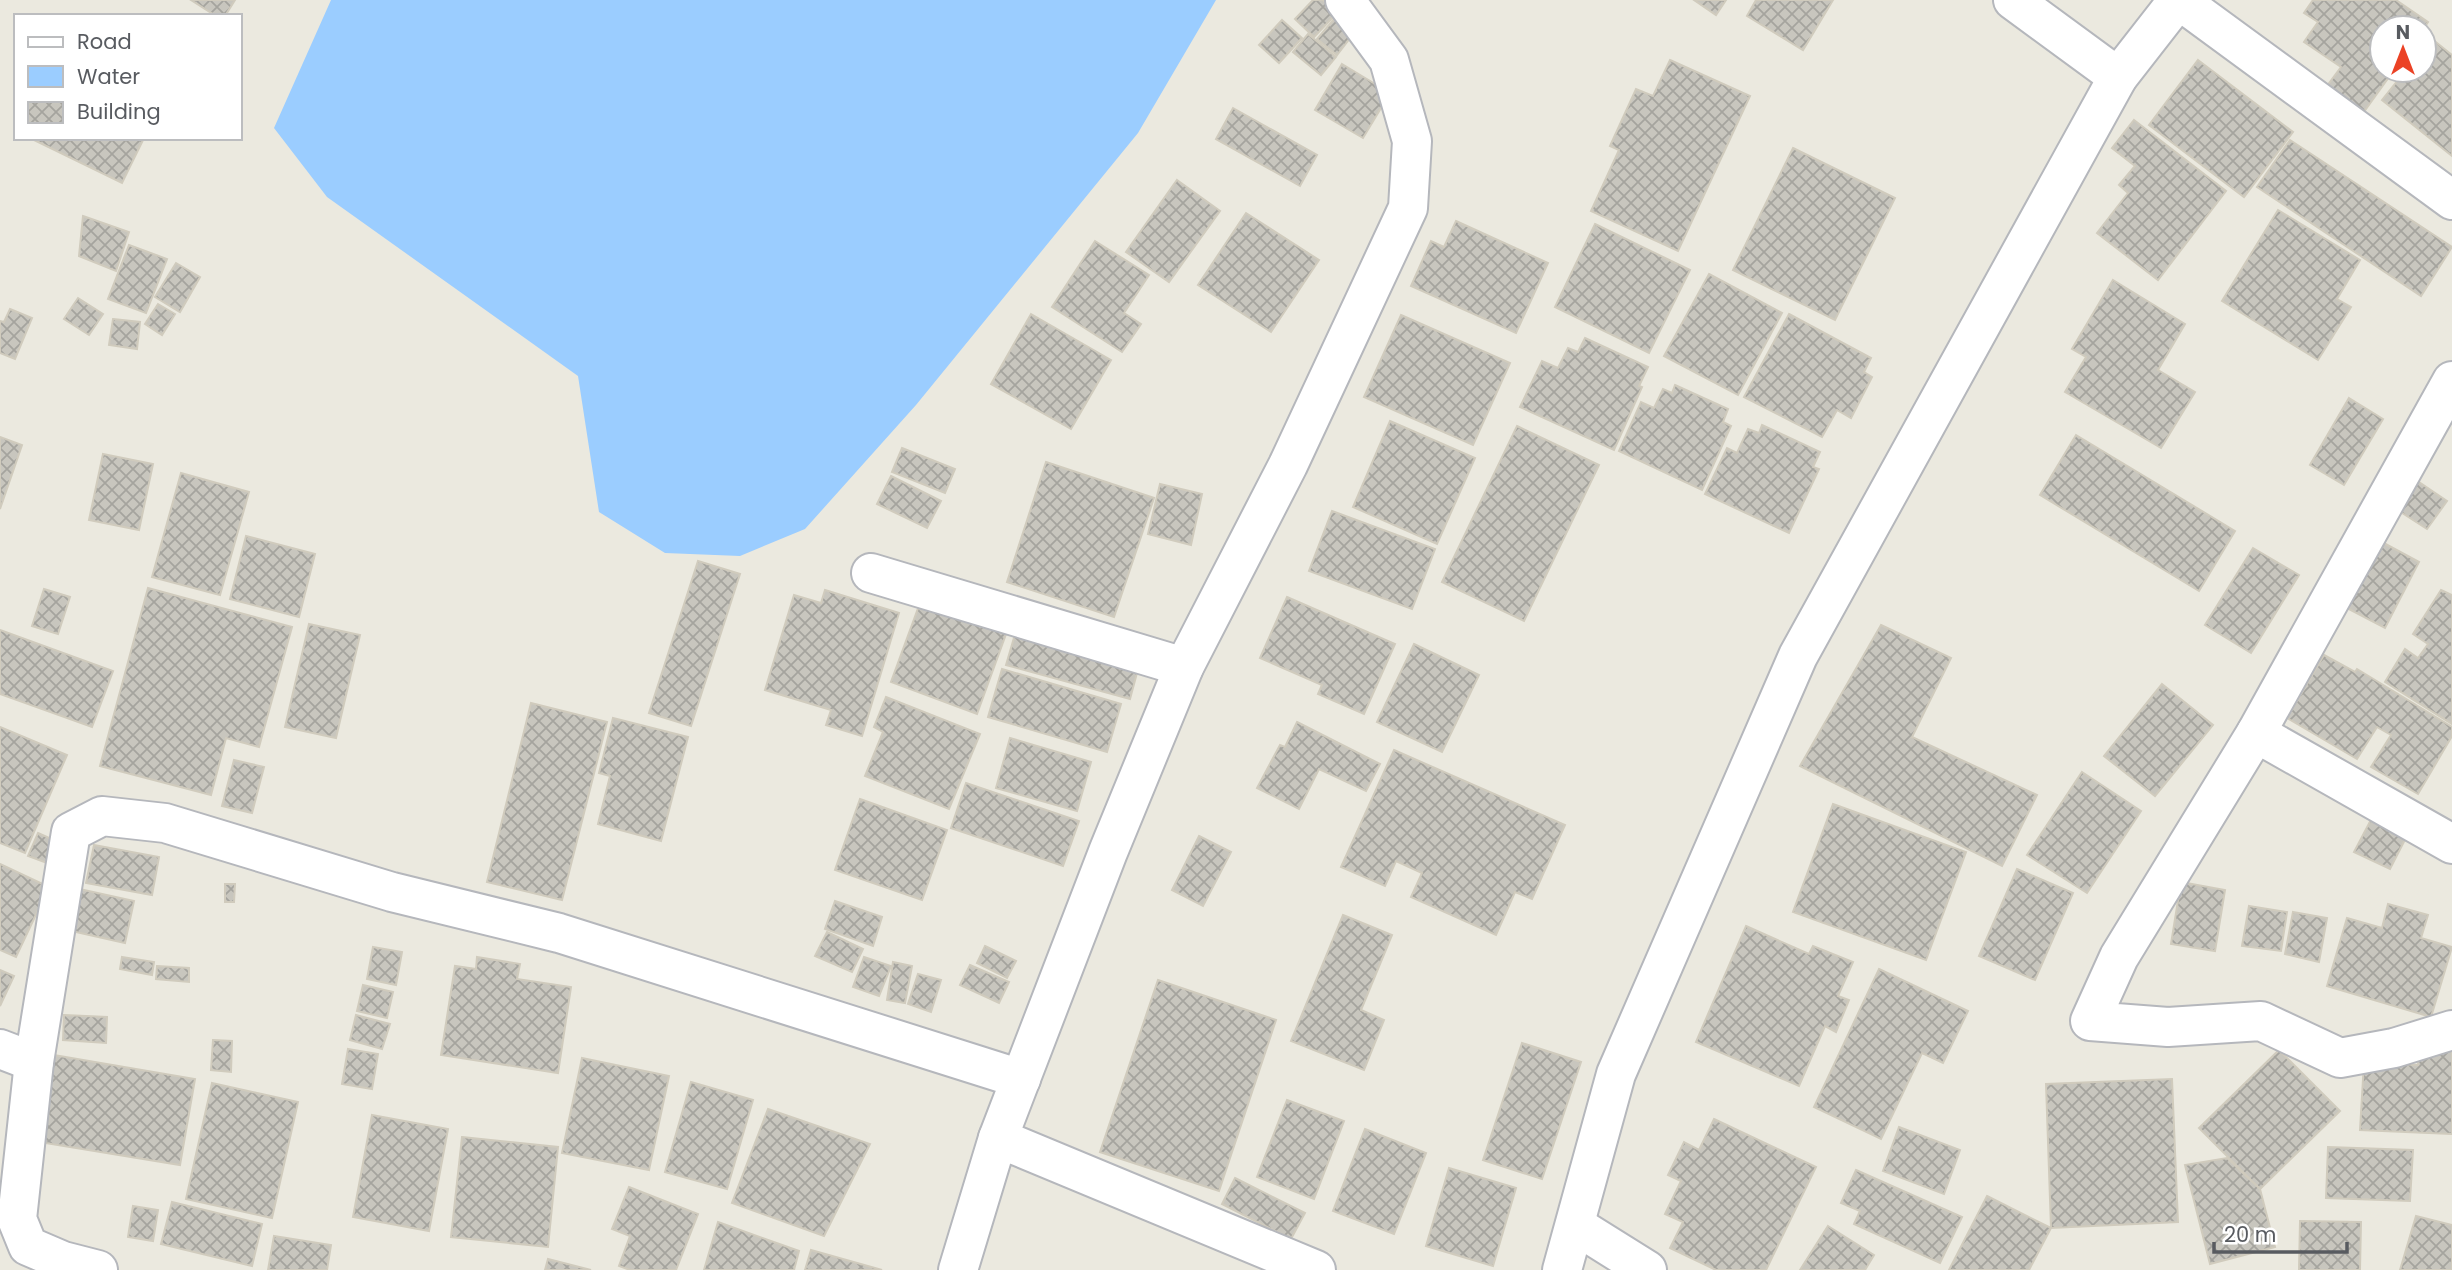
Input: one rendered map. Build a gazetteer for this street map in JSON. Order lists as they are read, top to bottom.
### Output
{
  "legend": ["Road", "Water", "Building"],
  "scale_bar": "20 m",
  "north": "top"
}
